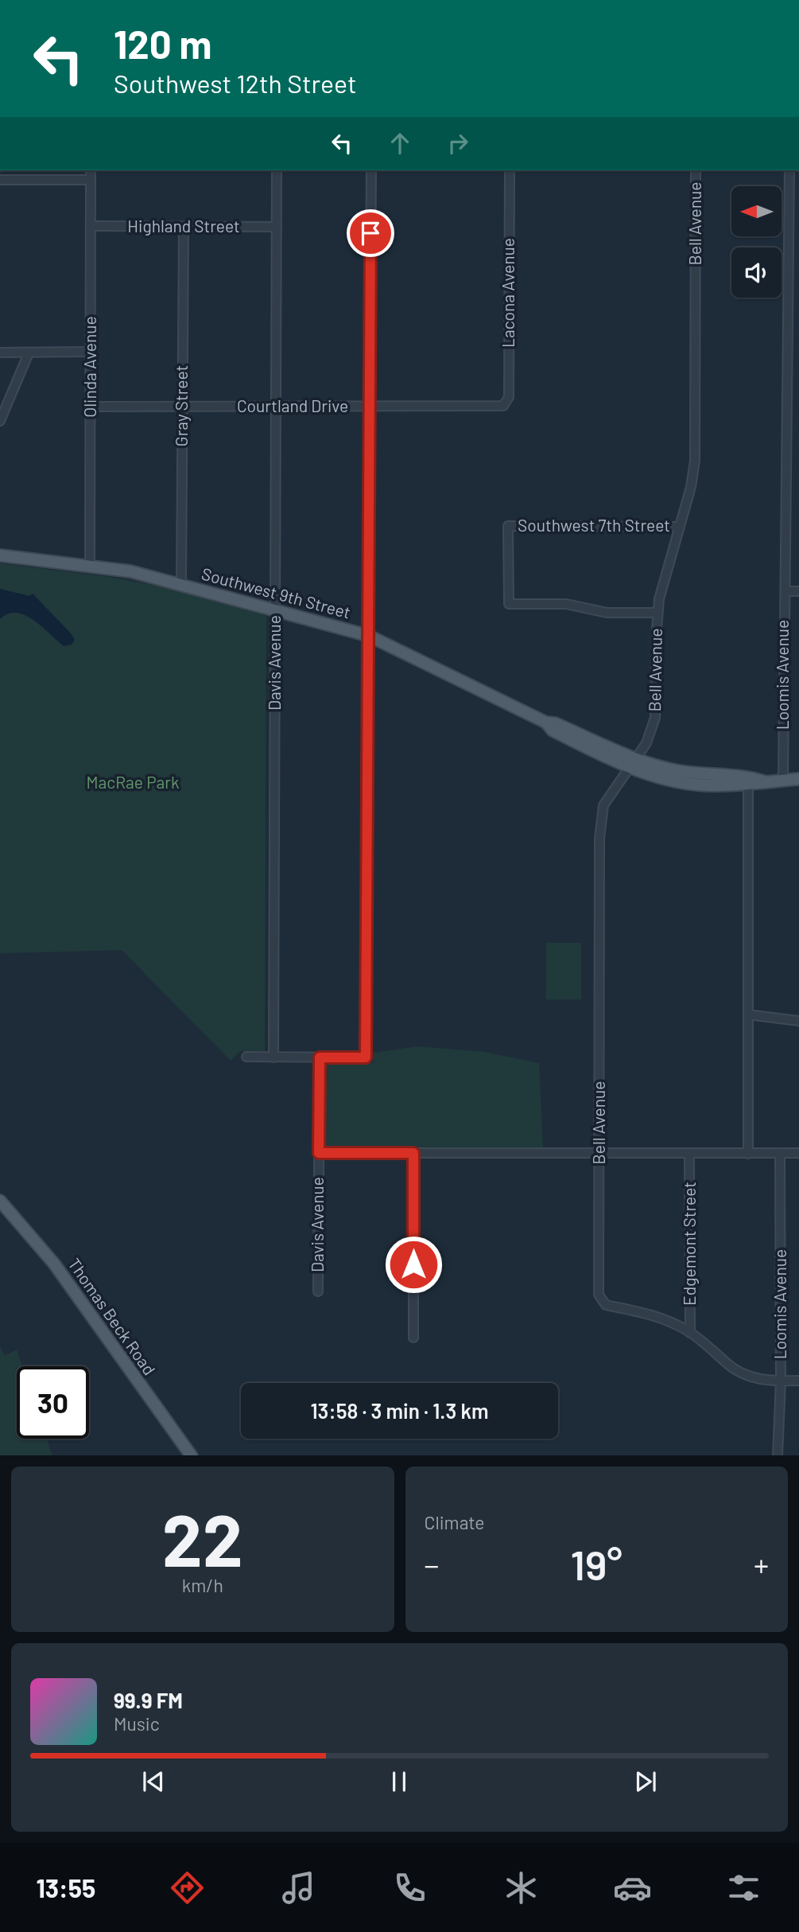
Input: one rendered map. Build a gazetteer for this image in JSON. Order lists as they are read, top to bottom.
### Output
{
  "streets": {
    "main road": ["Southwest 9th Street", "Thomas Beck Road"],
    "street": [
      "Bell Avenue",
      "Highland Street",
      "Lacona Avenue",
      "Olinda Avenue",
      "Gray Street",
      "Courtland Drive",
      "Southwest 7th Street",
      "Davis Avenue",
      "Loomis Avenue",
      "Edgemont Street"
    ]
  },
  "crossings": [
    ["Bell Avenue", "Southwest 7th Street"],
    ["Bell Avenue", "Southwest 9th Street"],
    ["Bell Avenue", "Edgemont Street"],
    ["Highland Street", "Olinda Avenue"],
    ["Highland Street", "Gray Street"],
    ["Highland Street", "Davis Avenue"],
    ["Lacona Avenue", "Courtland Drive"],
    ["Olinda Avenue", "Courtland Drive"],
    ["Olinda Avenue", "Southwest 9th Street"],
    ["Gray Street", "Courtland Drive"],
    ["Gray Street", "Southwest 9th Street"],
    ["Courtland Drive", "Davis Avenue"],
    ["Southwest 9th Street", "Davis Avenue"],
    ["Southwest 9th Street", "Loomis Avenue"]
  ],
  "parks": ["MacRae Park"],
  "north": "left",
  "page": {
    "turn": ["120 m", "Southwest 12th Street"],
    "limit": "30",
    "trip": "13:58 · 3 min · 1.3 km",
    "tile": [
      ["22", "km/h"],
      "Climate"
    ],
    "heat": ["−", "19°", "+"],
    "song": ["99.9 FM", "Music"],
    "tabs": "13:55"
  }
}
